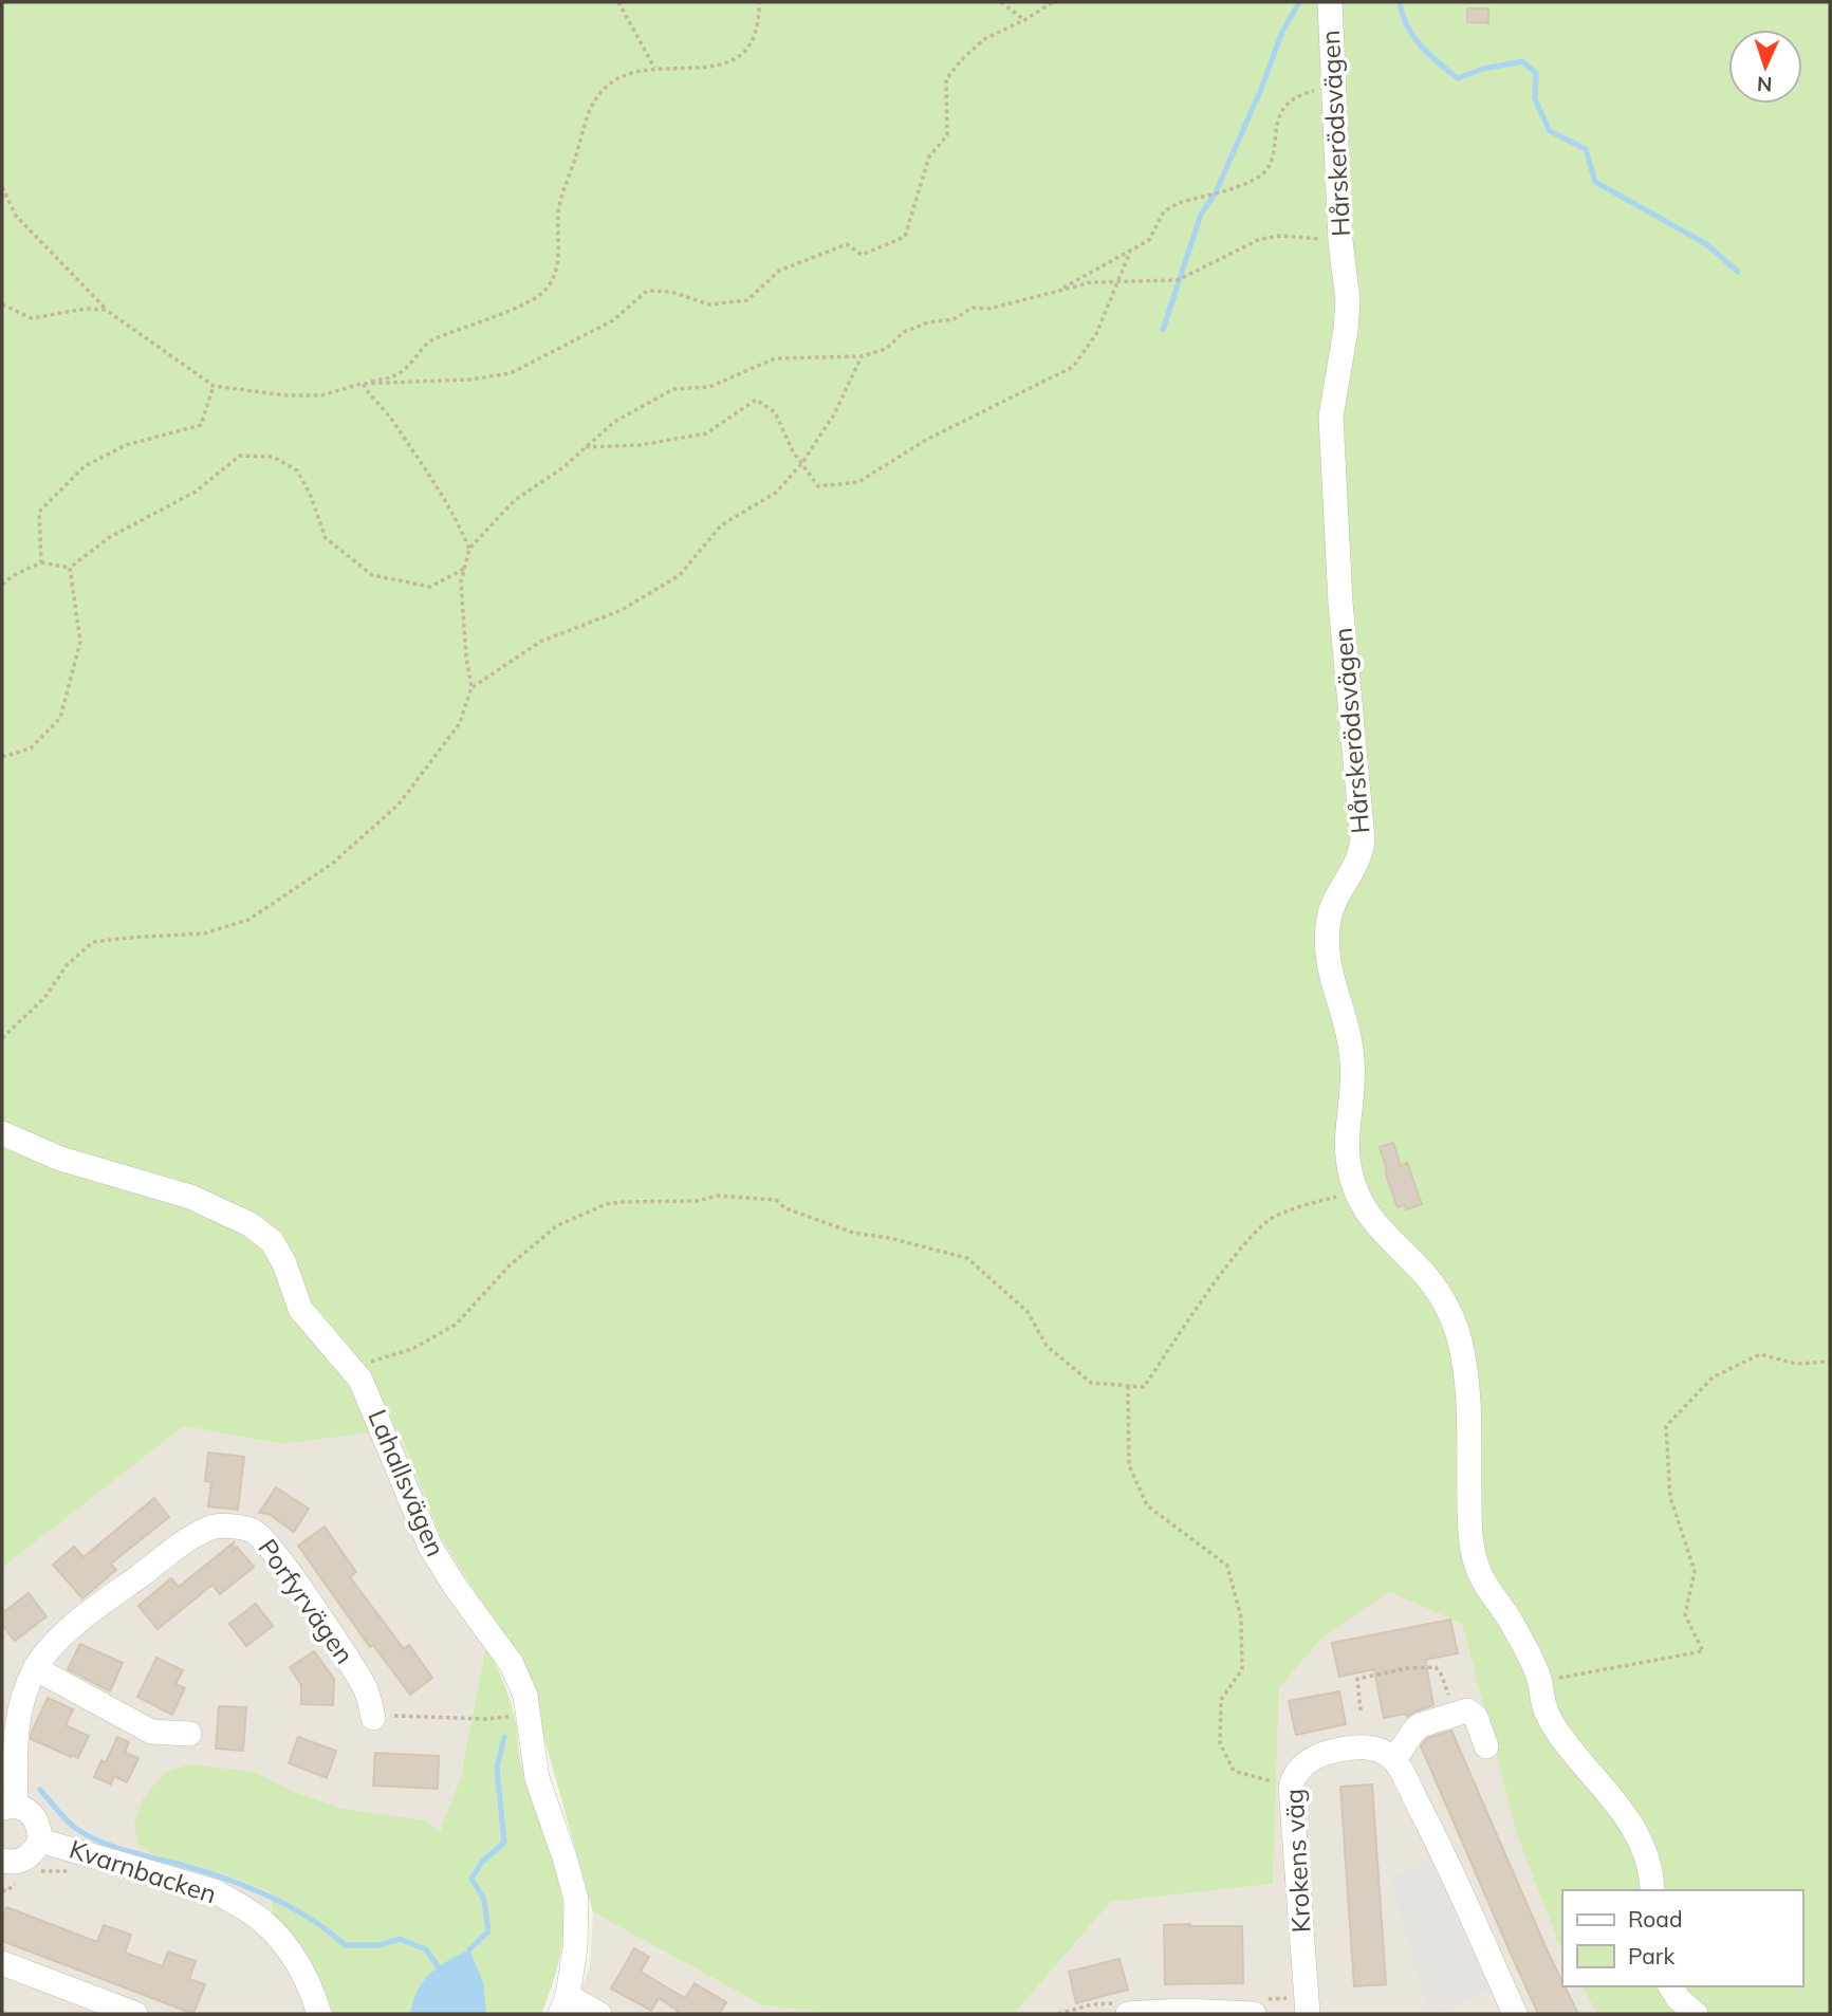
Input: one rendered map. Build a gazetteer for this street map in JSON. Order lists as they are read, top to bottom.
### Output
{
  "streets": {
    "street": [
      "Hårskerödsvägen",
      "Lahallsvägen",
      "Porfyrvägen",
      "Krokens väg",
      "Kvarnbacken"
    ]
  },
  "legend": ["Road", "Park"],
  "north": "bottom"
}
